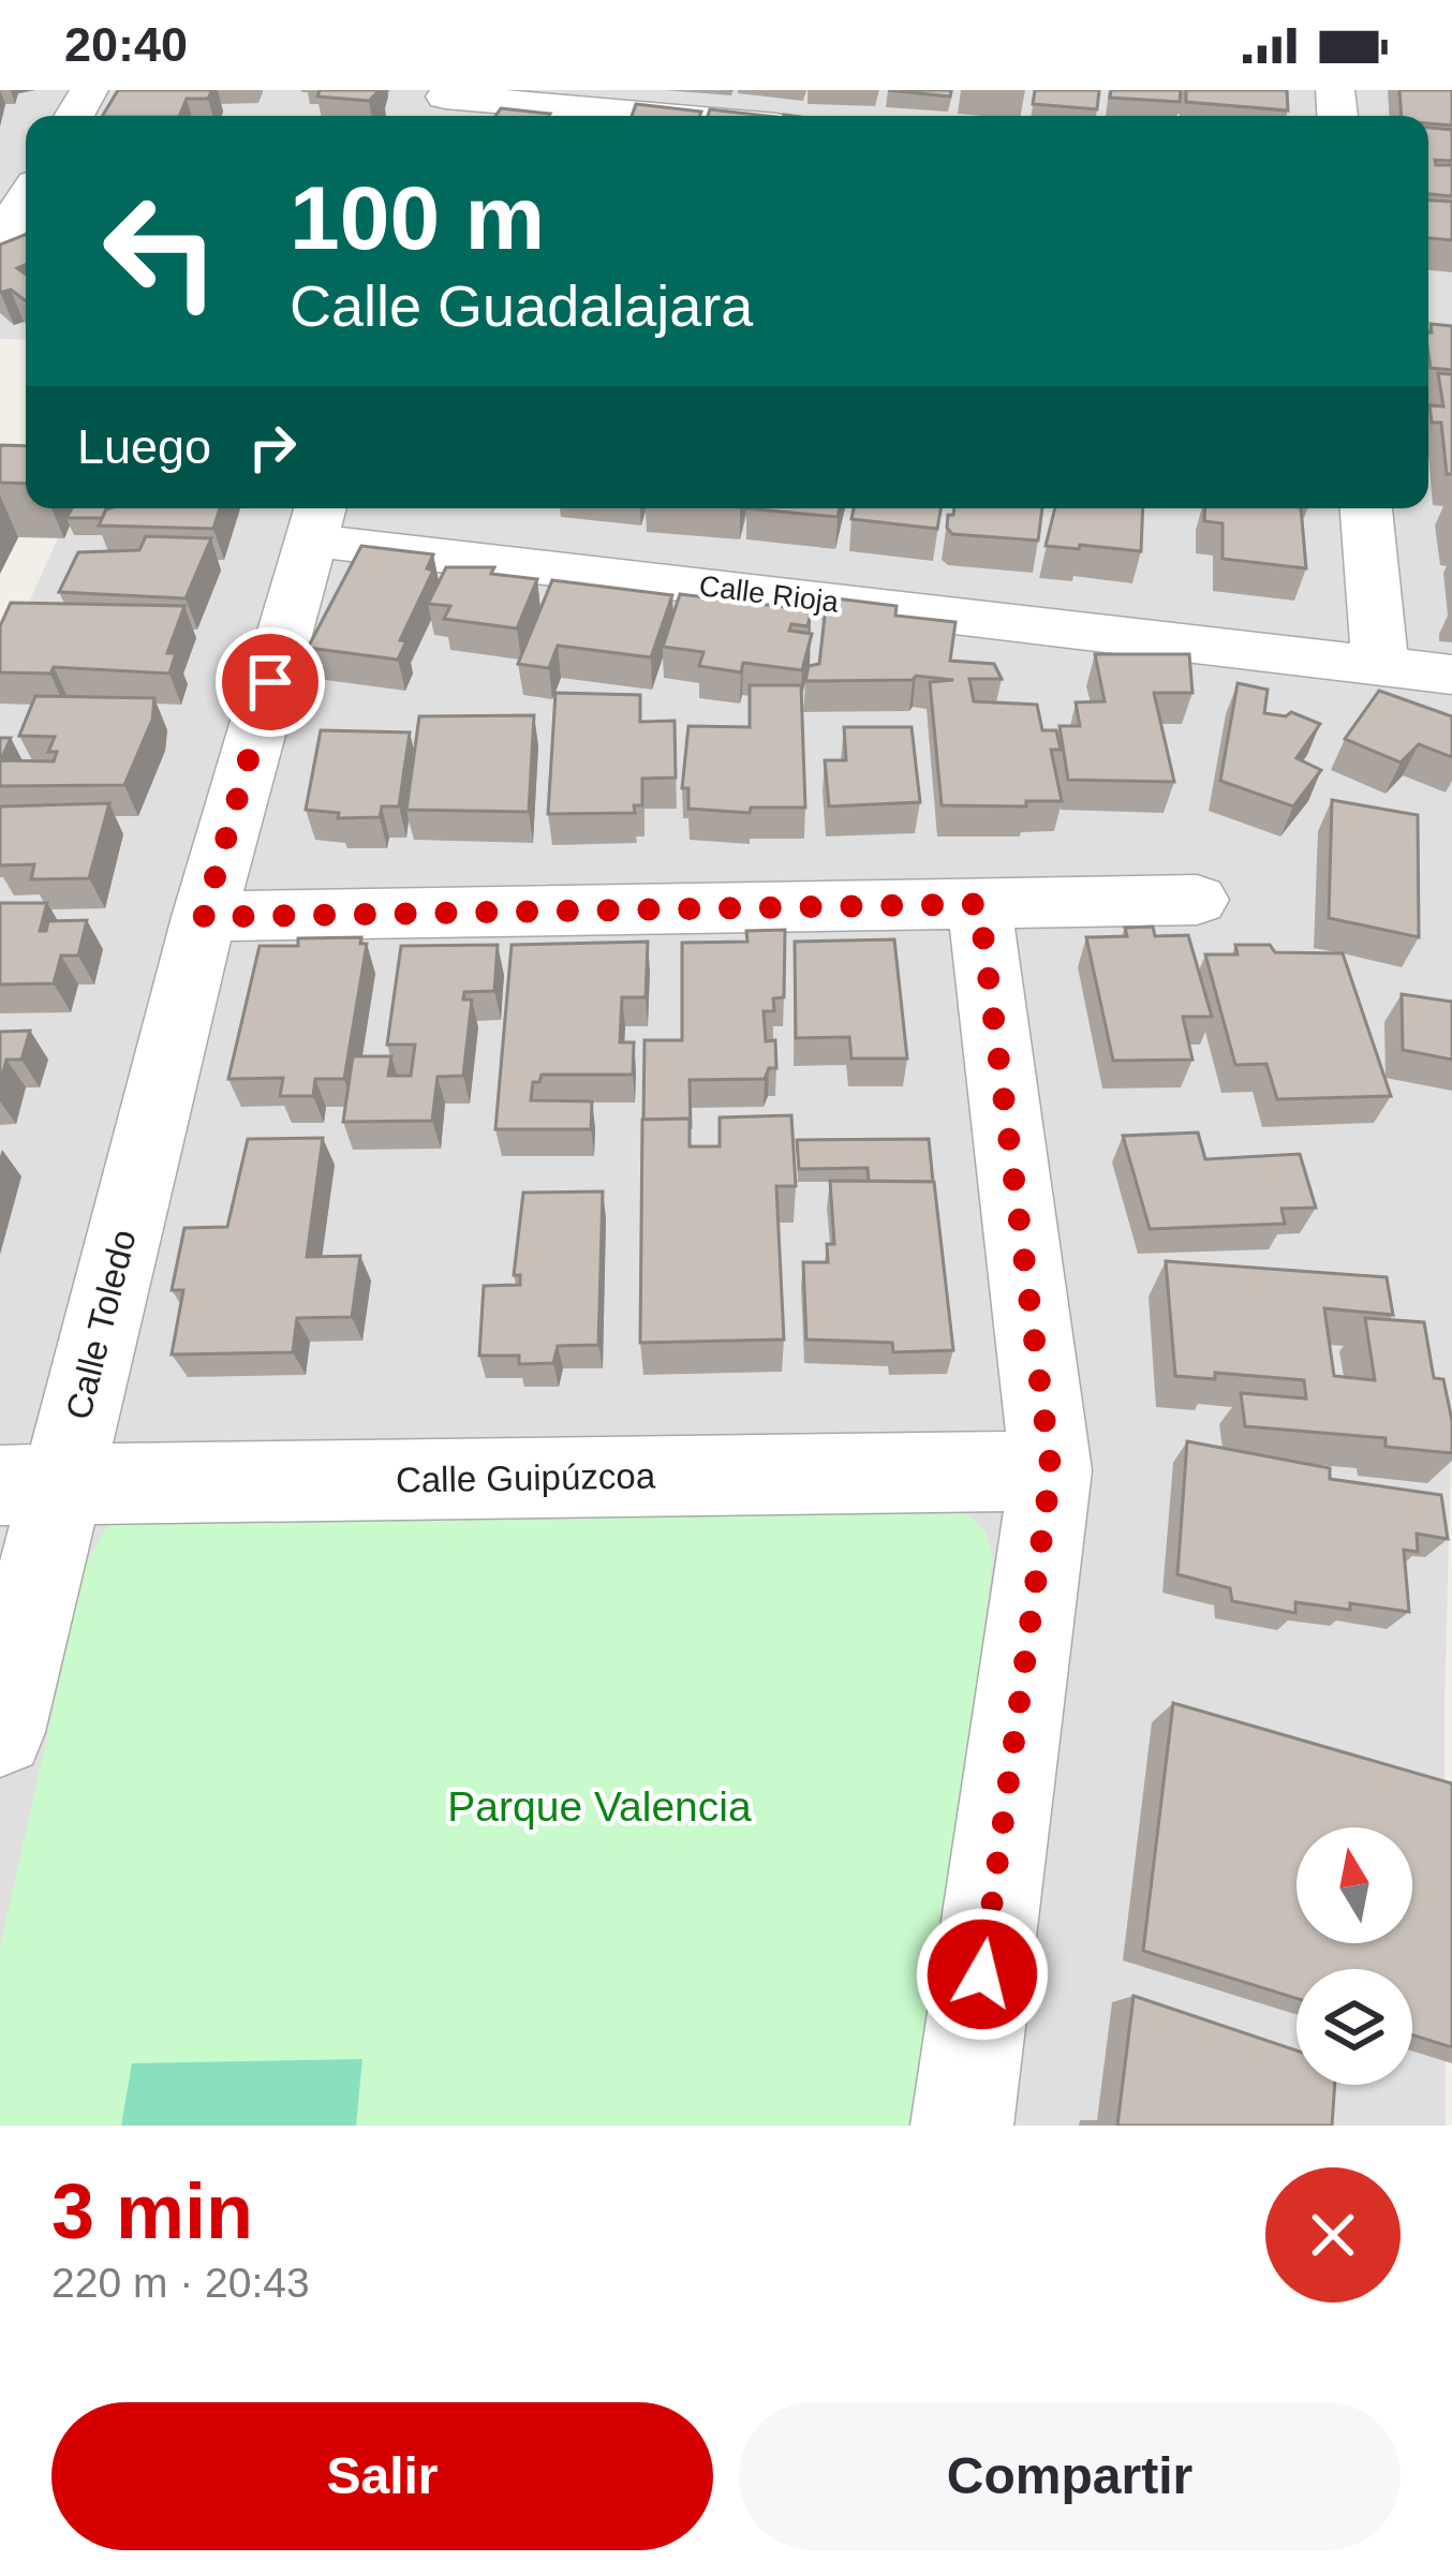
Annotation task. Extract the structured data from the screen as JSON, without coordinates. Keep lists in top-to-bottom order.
{
  "streets": {
    "street": ["Calle Rioja", "Calle Toledo", "Calle Guipúzcoa"]
  },
  "crossings": [
    ["Calle Rioja", "Calle Toledo"],
    ["Calle Toledo", "Calle Guipúzcoa"]
  ],
  "parks": ["Parque Valencia"],
  "north": "top",
  "page": {
    "status": "20:40",
    "turn": ["100 m", "Calle Guadalajara"],
    "then": "Luego",
    "heading": ["3 min", "220 m · 20:43"],
    "buttons": ["Salir", "Compartir"]
  }
}
